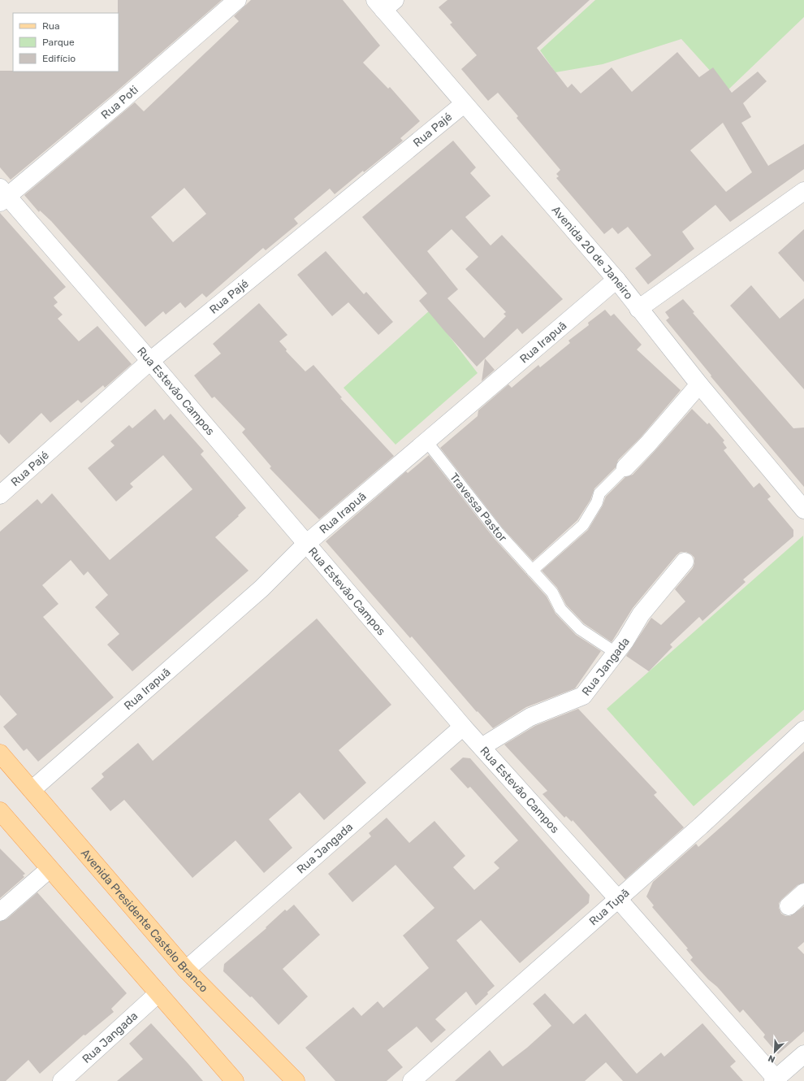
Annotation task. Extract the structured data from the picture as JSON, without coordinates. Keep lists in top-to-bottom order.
{
  "streets": {
    "main road": ["Avenida Presidente Castelo Branco"],
    "street": [
      "Rua Poti",
      "Rua Pajé",
      "Avenida 20 de Janeiro",
      "Rua Irapuã",
      "Rua Estevão Campos",
      "Rua Jangada",
      "Rua Tupã"
    ],
    "lane": ["Travessa Pastor"]
  },
  "crossings": [
    ["Rua Poti", "Rua Estevão Campos"],
    ["Rua Pajé", "Avenida 20 de Janeiro"],
    ["Rua Pajé", "Rua Estevão Campos"],
    ["Avenida 20 de Janeiro", "Rua Irapuã"],
    ["Rua Irapuã", "Rua Estevão Campos"],
    ["Rua Irapuã", "Travessa Pastor"],
    ["Rua Irapuã", "Avenida Presidente Castelo Branco"],
    ["Rua Estevão Campos", "Rua Jangada"],
    ["Rua Estevão Campos", "Rua Tupã"],
    ["Travessa Pastor", "Rua Jangada"],
    ["Rua Jangada", "Avenida Presidente Castelo Branco"]
  ],
  "legend": ["Rua", "Parque", "Edifício"],
  "north": "bottom left"
}
